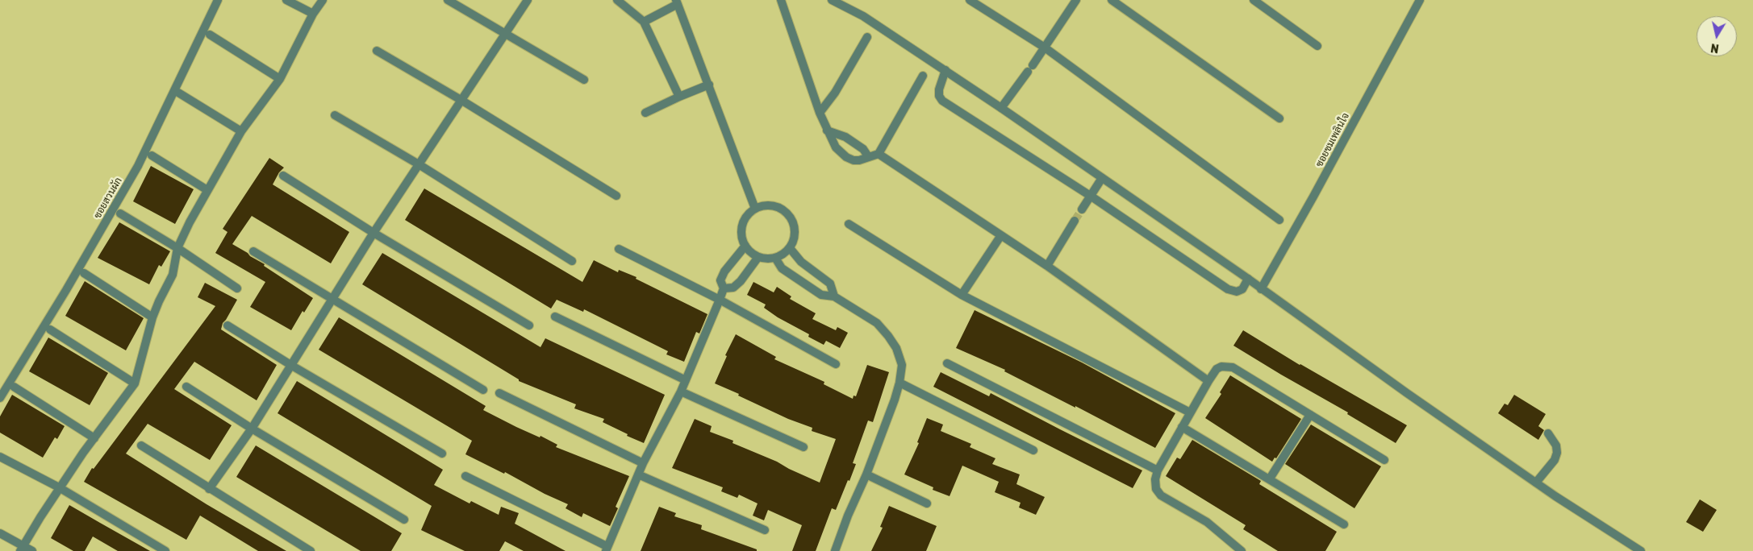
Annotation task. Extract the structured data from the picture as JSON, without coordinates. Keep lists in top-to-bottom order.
{
  "streets": {
    "street": ["ซอยชมเพลินใจ", "ซอยสวนผัก"]
  },
  "north": "bottom"
}
